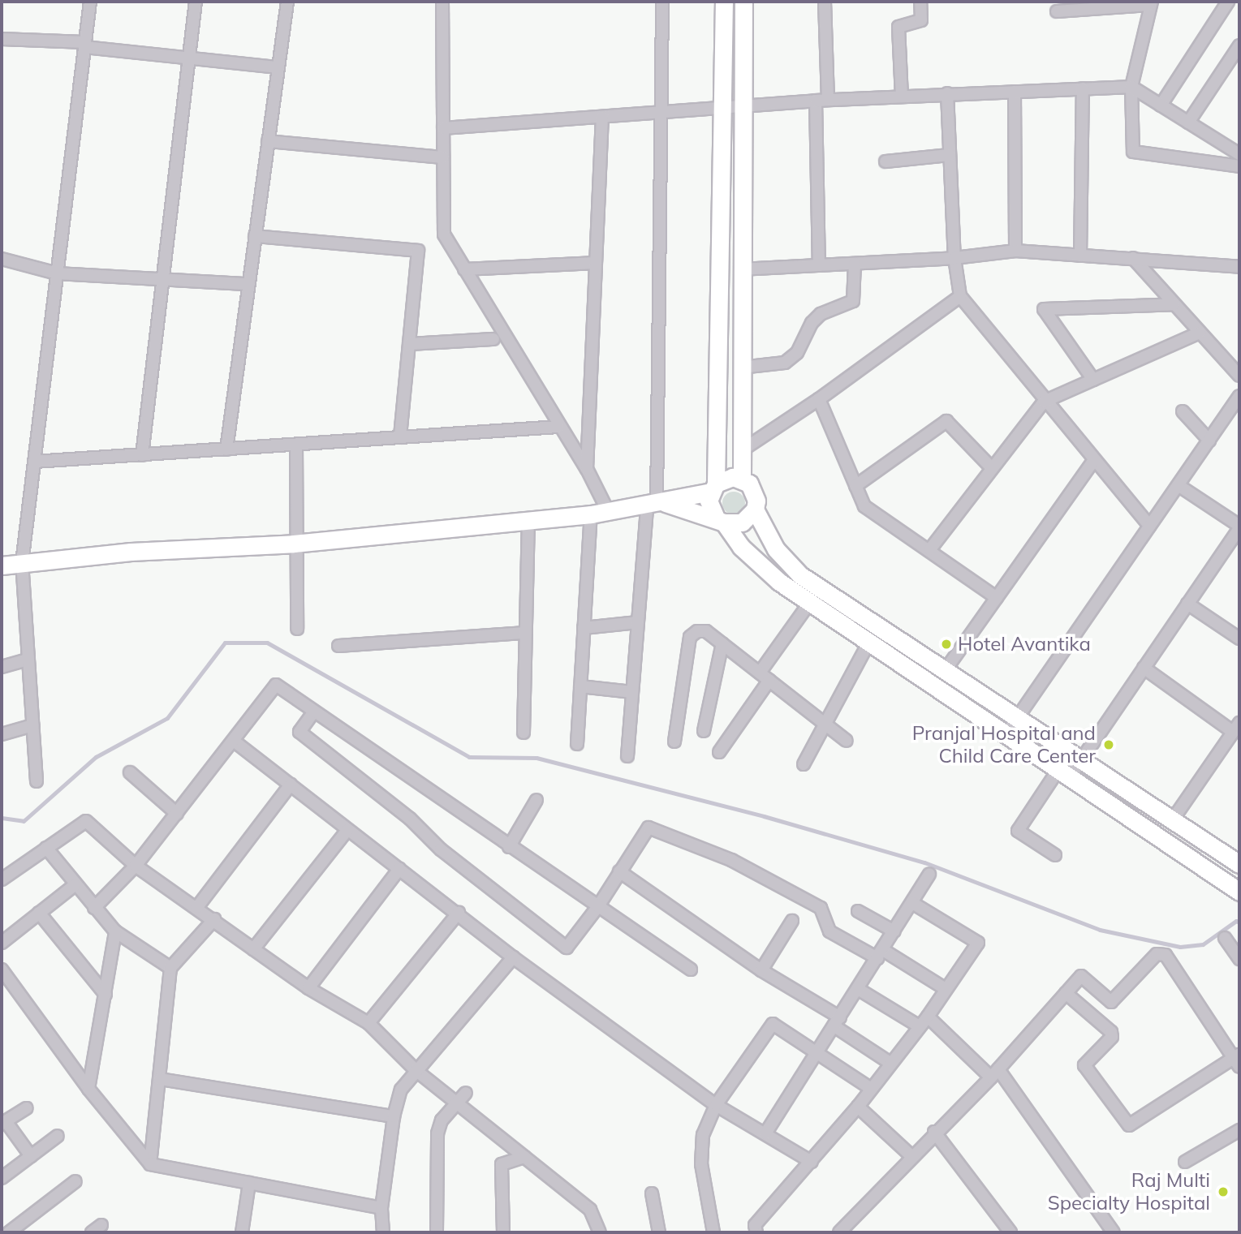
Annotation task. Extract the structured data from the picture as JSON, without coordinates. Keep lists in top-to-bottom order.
{
  "places": ["Hotel Avantika", "Pranjal Hospital and Child Care Center", "Raj Multi Specialty Hospital"]
}
